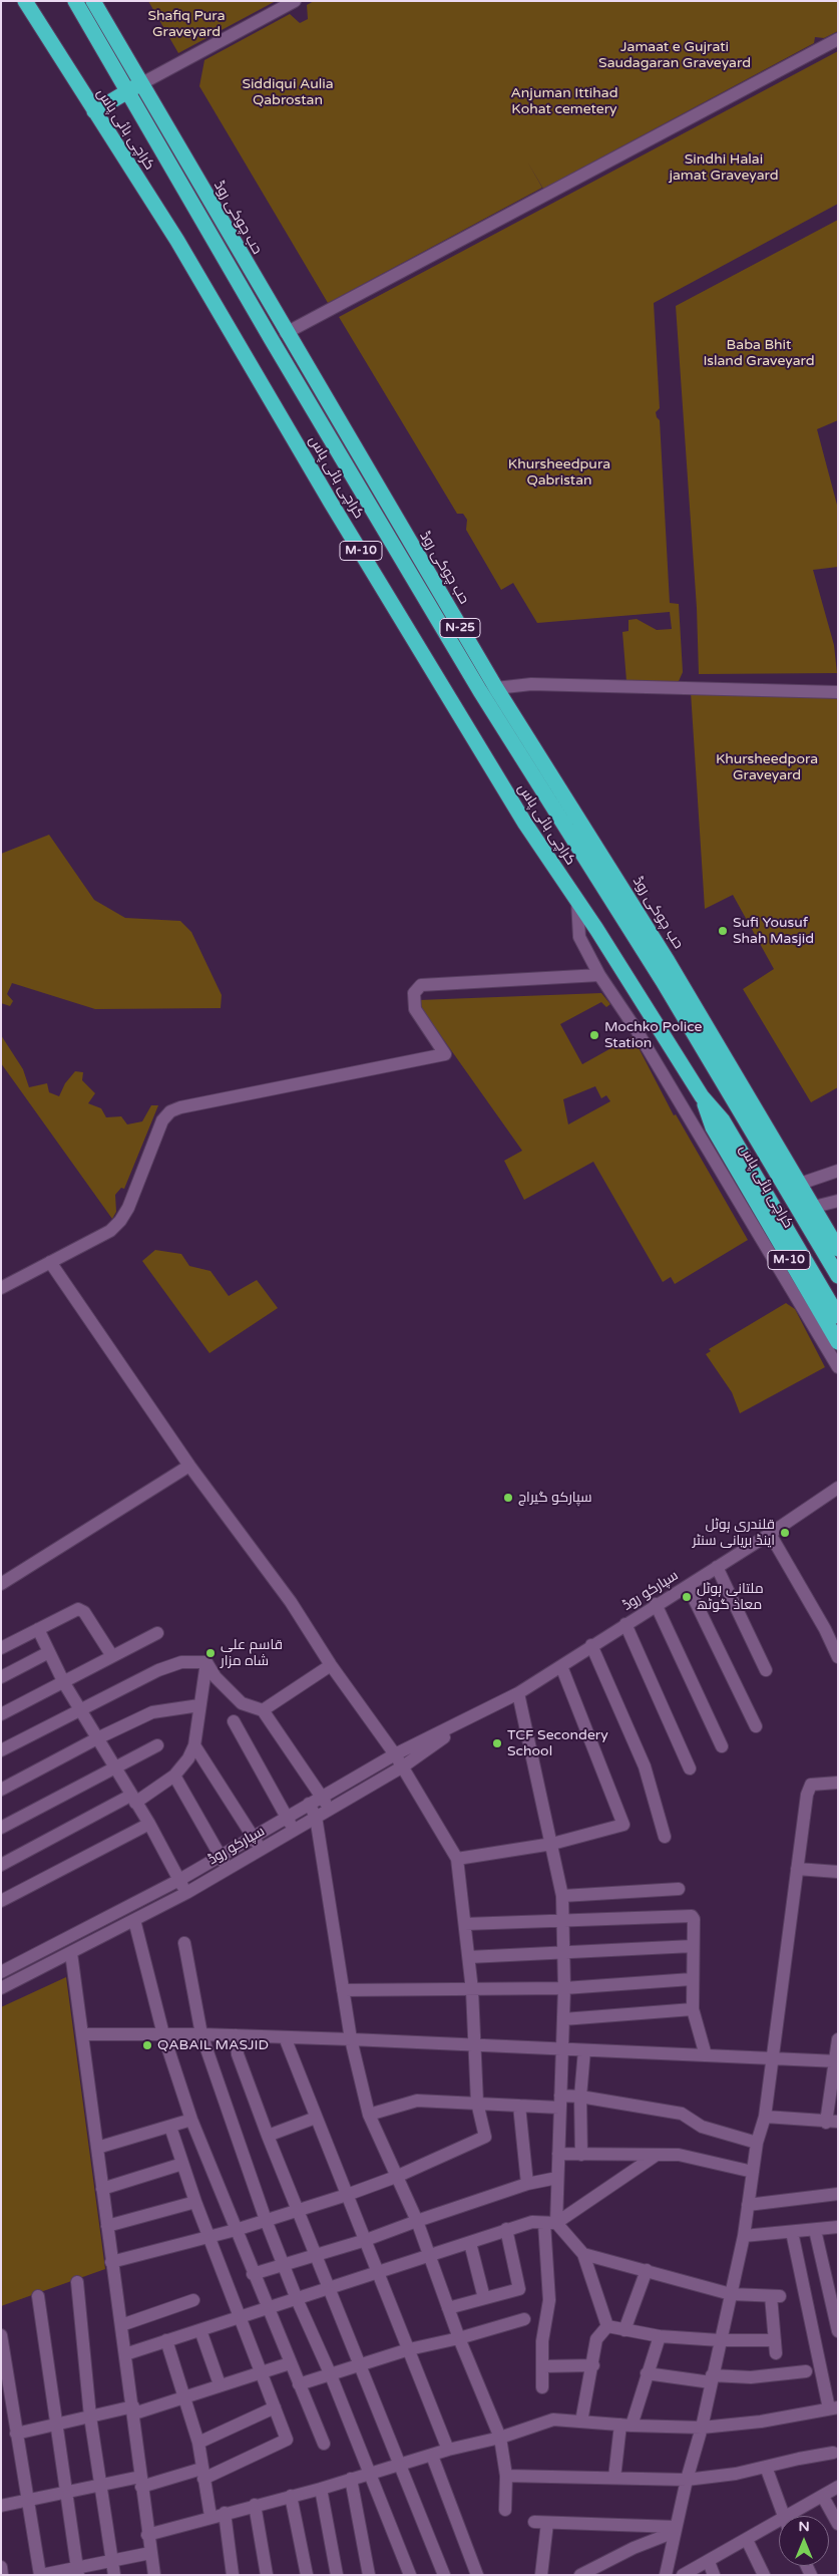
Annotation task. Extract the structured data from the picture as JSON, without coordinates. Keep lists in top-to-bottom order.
{
  "streets": {
    "highway": [
      "کراچی بائی پاس",
      "حب چوکی روڈ",
      "M-10",
      "N-25"
    ],
    "street": ["سپارکو روڈ"]
  },
  "parks": [
    "Shafiq Pura Graveyard",
    "Jamaat e Gujrati Saudagaran Graveyard",
    "Siddiqui Aulia Qabrostan",
    "Anjuman Ittihad Kohat cemetery",
    "Sindhi Halai jamat Graveyard",
    "Baba Bhit Island Graveyard",
    "Khursheedpura Qabristan",
    "Khursheedpora Graveyard"
  ],
  "places": [
    "Sufi Yousuf Shah Masjid",
    "Mochko Police Station",
    "سپارکو گیراج",
    "قلندری ہوٹل اینڈ بریانی سنٹر",
    "ملتانی ہوٹل معاذ گوٹھ",
    "قاسم علی شاہ مزار",
    "TCF Secondery School",
    "QABAIL MASJID"
  ],
  "north": "top"
}
